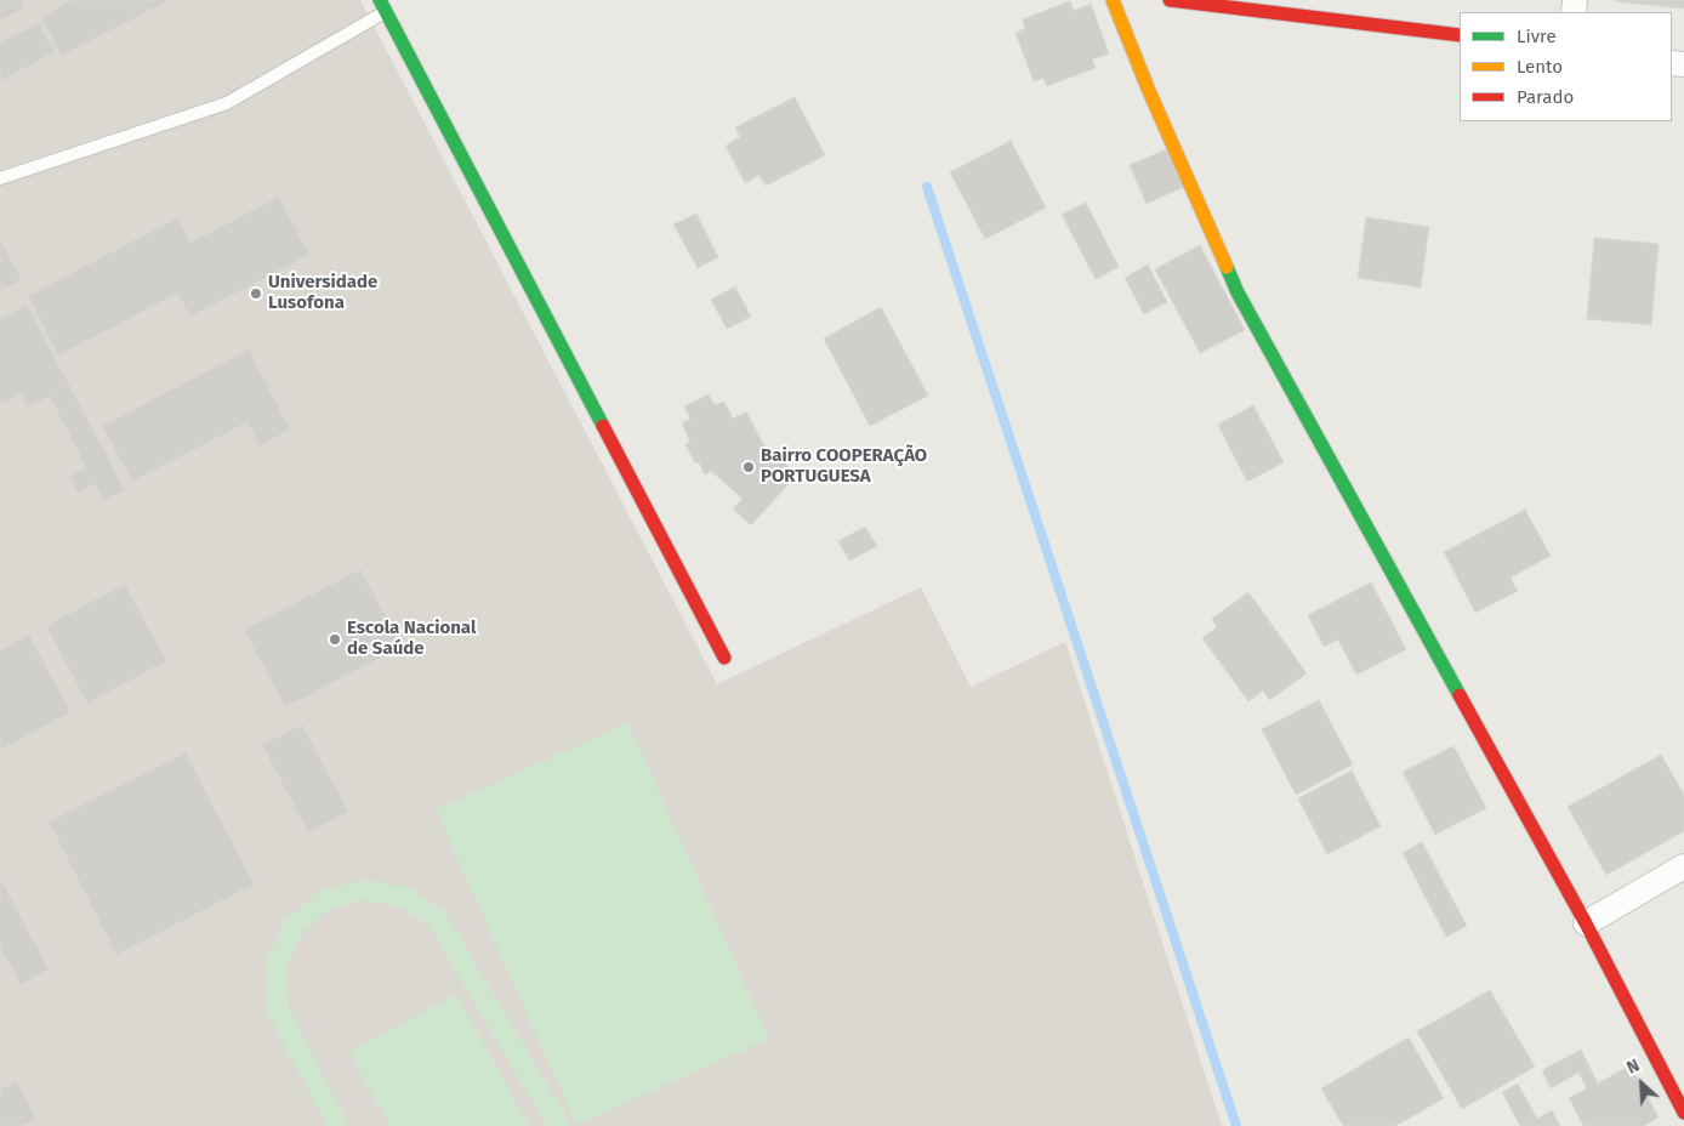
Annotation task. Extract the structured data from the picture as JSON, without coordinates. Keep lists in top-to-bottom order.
{
  "places": ["Universidade Lusofona", "Bairro COOPERAÇÃO PORTUGUESA", "Escola Nacional de Saúde"],
  "legend": ["Livre", "Lento", "Parado"],
  "north": "top left"
}
